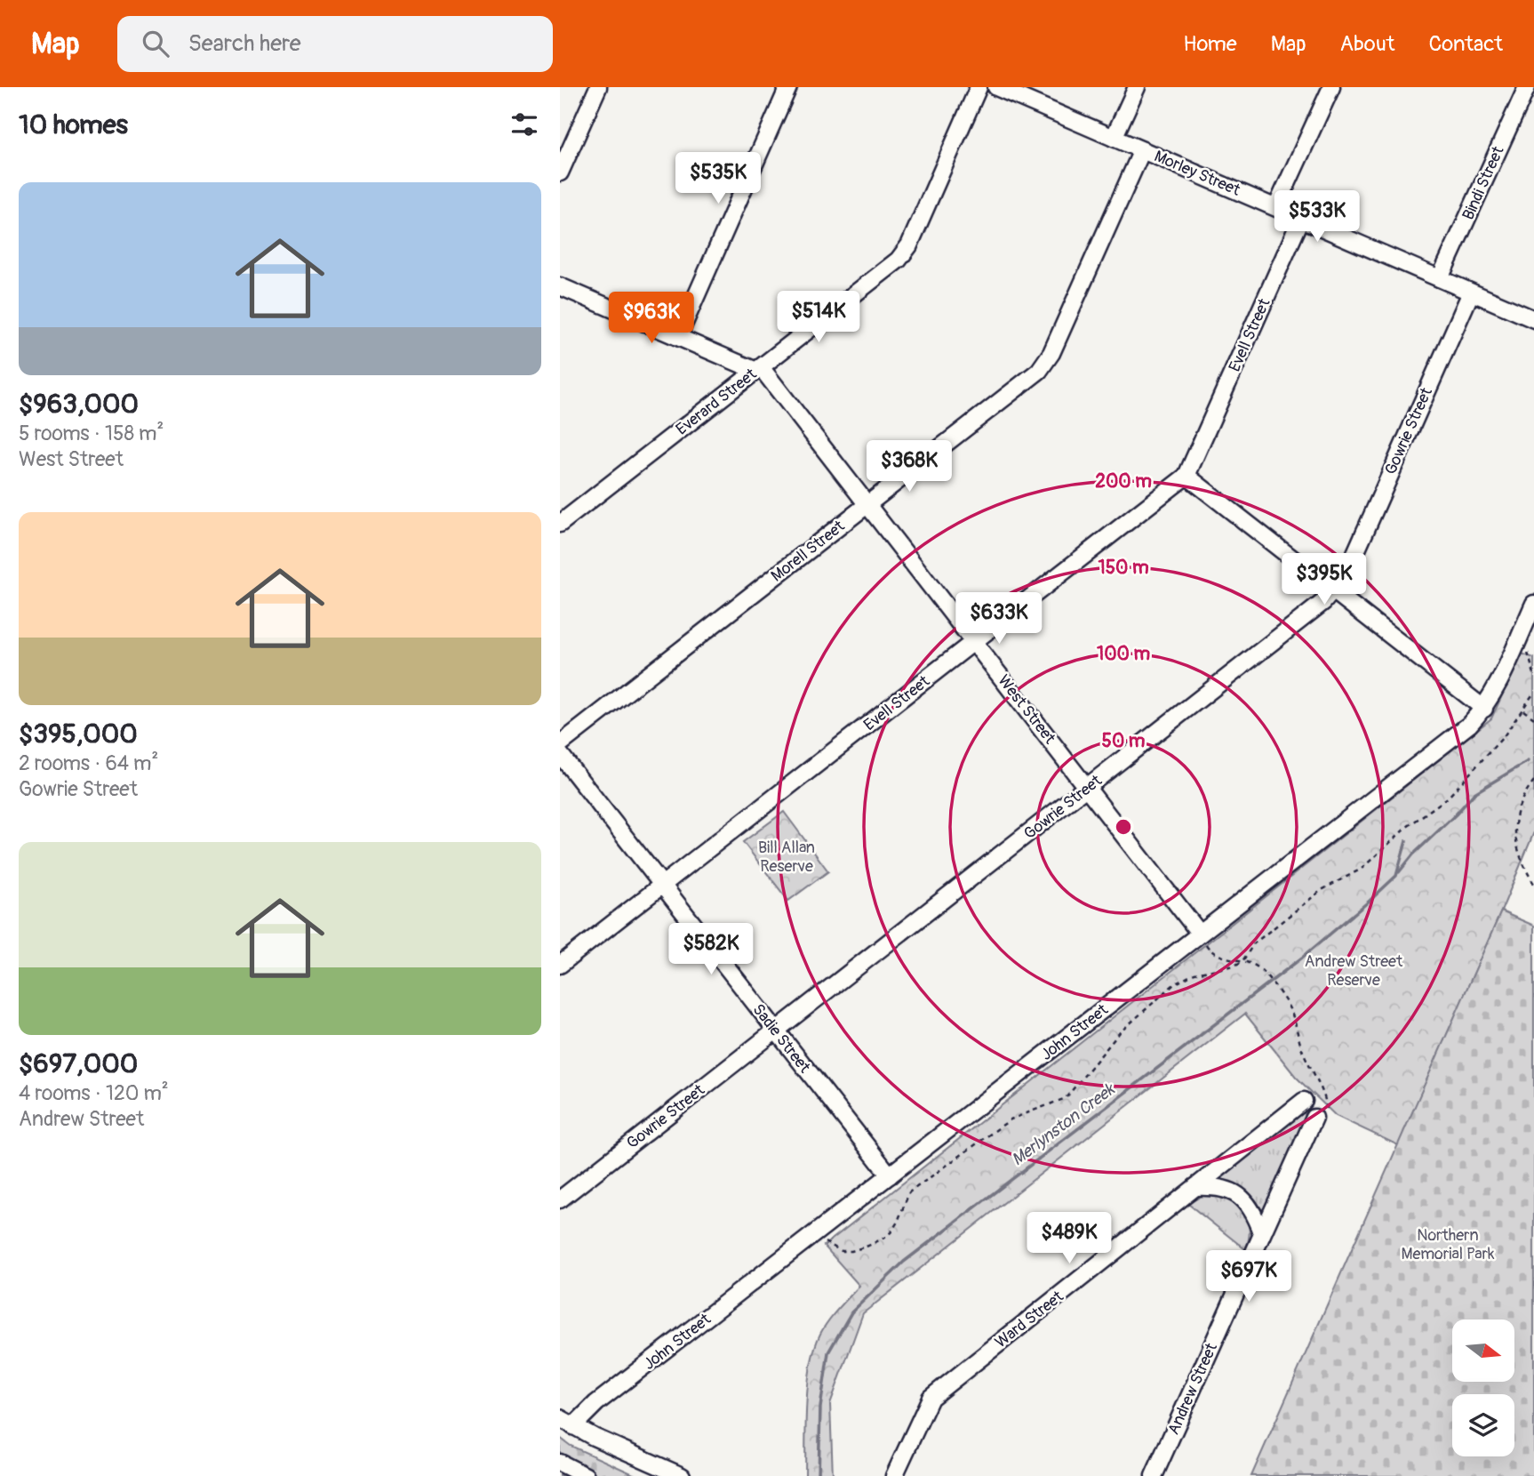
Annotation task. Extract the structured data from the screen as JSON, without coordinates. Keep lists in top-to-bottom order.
{
  "streets": {
    "street": [
      "Morley Street",
      "Bindi Street",
      "Evell Street",
      "Everard Street",
      "Gowrie Street",
      "Morell Street",
      "West Street",
      "John Street",
      "Sadie Street",
      "Ward Street",
      "Andrew Street"
    ]
  },
  "crossings": [
    ["Morley Street", "Bindi Street"],
    ["Morley Street", "Evell Street"],
    ["Morley Street", "Gowrie Street"],
    ["Morley Street", "Morell Street"],
    ["Evell Street", "West Street"],
    ["Evell Street", "Sadie Street"],
    ["Everard Street", "West Street"],
    ["Gowrie Street", "West Street"],
    ["Gowrie Street", "Sadie Street"],
    ["Morell Street", "West Street"],
    ["West Street", "John Street"],
    ["John Street", "Sadie Street"]
  ],
  "water": ["Merlynston Creek"],
  "parks": ["Bill Allan Reserve", "Andrew Street Reserve", "Northern Memorial Park"],
  "north": "right",
  "page": {
    "header": "Map",
    "search": "Search here",
    "nav": [
      "Home",
      "Map",
      "About",
      "Contact"
    ],
    "heading": "10 homes",
    "price": [
      "$535K",
      "$533K",
      "$514K",
      "$963K",
      "$368K",
      "$395K",
      "$633K",
      "$582K",
      "$489K",
      "$697K"
    ],
    "list": [
      {
        "name": "$963,000",
        "note": "5 rooms · 158 m² · West Street"
      },
      {
        "name": "$395,000",
        "note": "2 rooms · 64 m² · Gowrie Street"
      },
      {
        "name": "$697,000",
        "note": "4 rooms · 120 m² · Andrew Street"
      }
    ]
  },
  "rings": [
    "200 m",
    "150 m",
    "100 m",
    "50 m"
  ]
}
